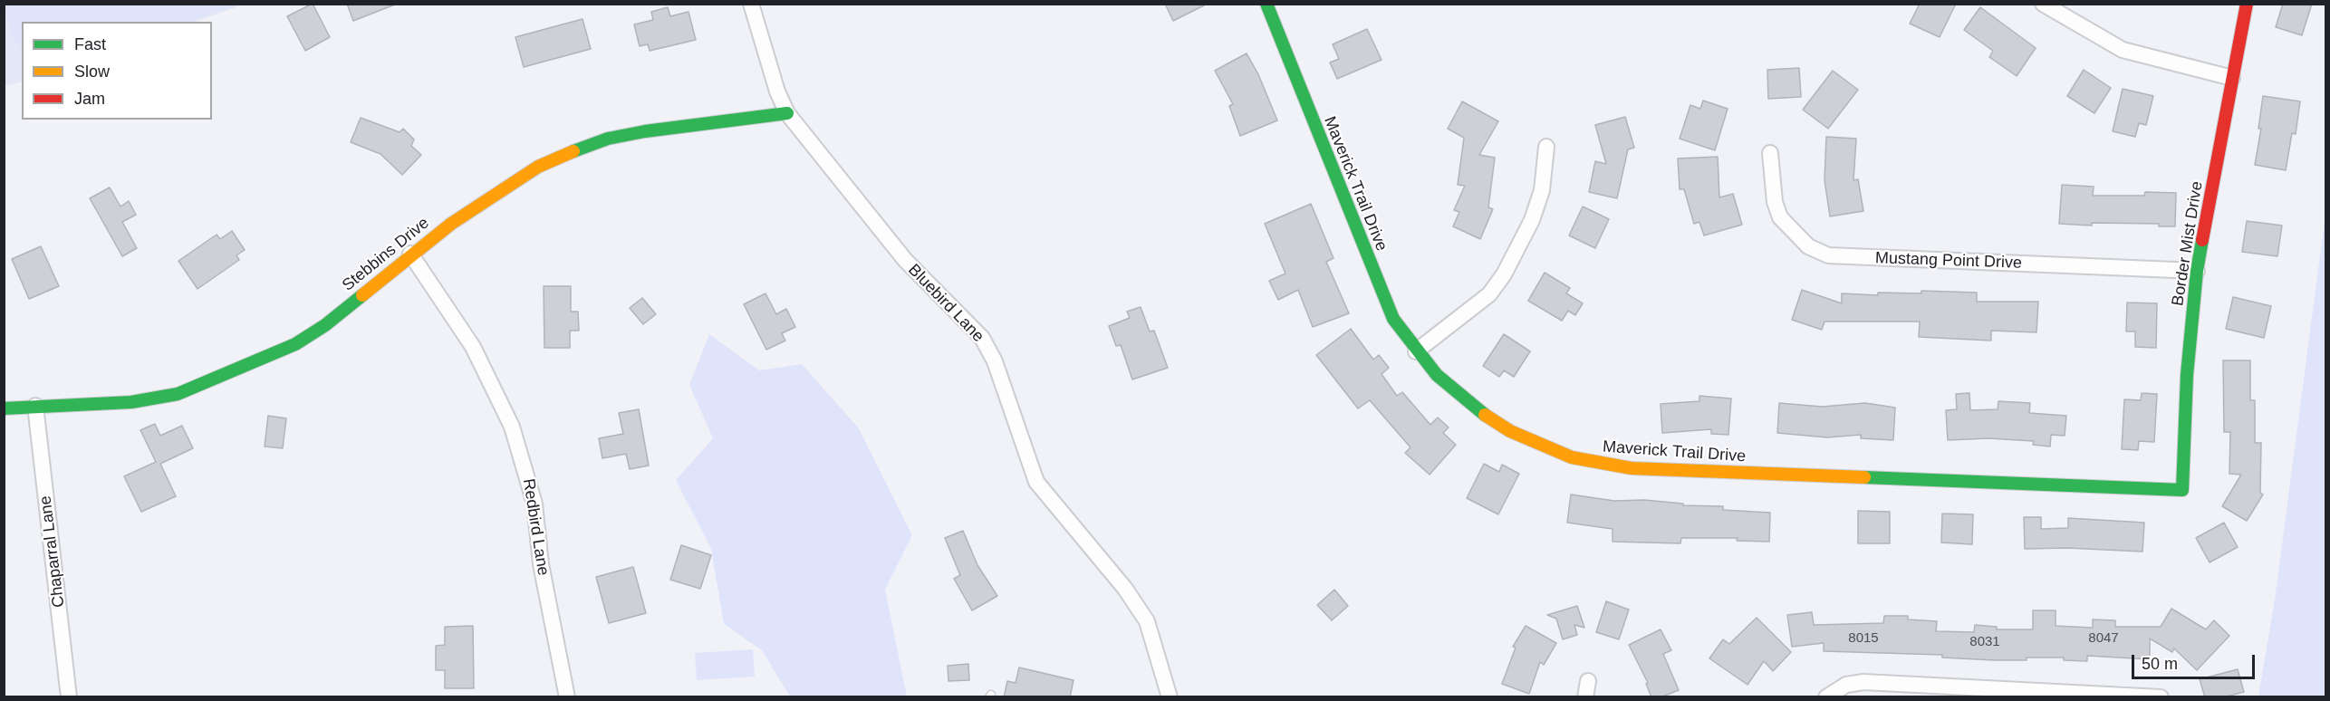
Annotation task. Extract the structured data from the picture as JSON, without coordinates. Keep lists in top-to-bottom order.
{
  "streets": {
    "street": [
      "Maverick Trail Drive",
      "Border Mist Drive",
      "Stebbins Drive",
      "Mustang Point Drive",
      "Bluebird Lane",
      "Redbird Lane",
      "Chaparral Lane"
    ]
  },
  "crossings": [
    ["Maverick Trail Drive", "Border Mist Drive"],
    ["Border Mist Drive", "Mustang Point Drive"],
    ["Stebbins Drive", "Bluebird Lane"],
    ["Stebbins Drive", "Redbird Lane"],
    ["Stebbins Drive", "Chaparral Lane"]
  ],
  "house_numbers": ["8015", "8047", "8031"],
  "legend": ["Fast", "Slow", "Jam"],
  "scale_bar": "50 m"
}
